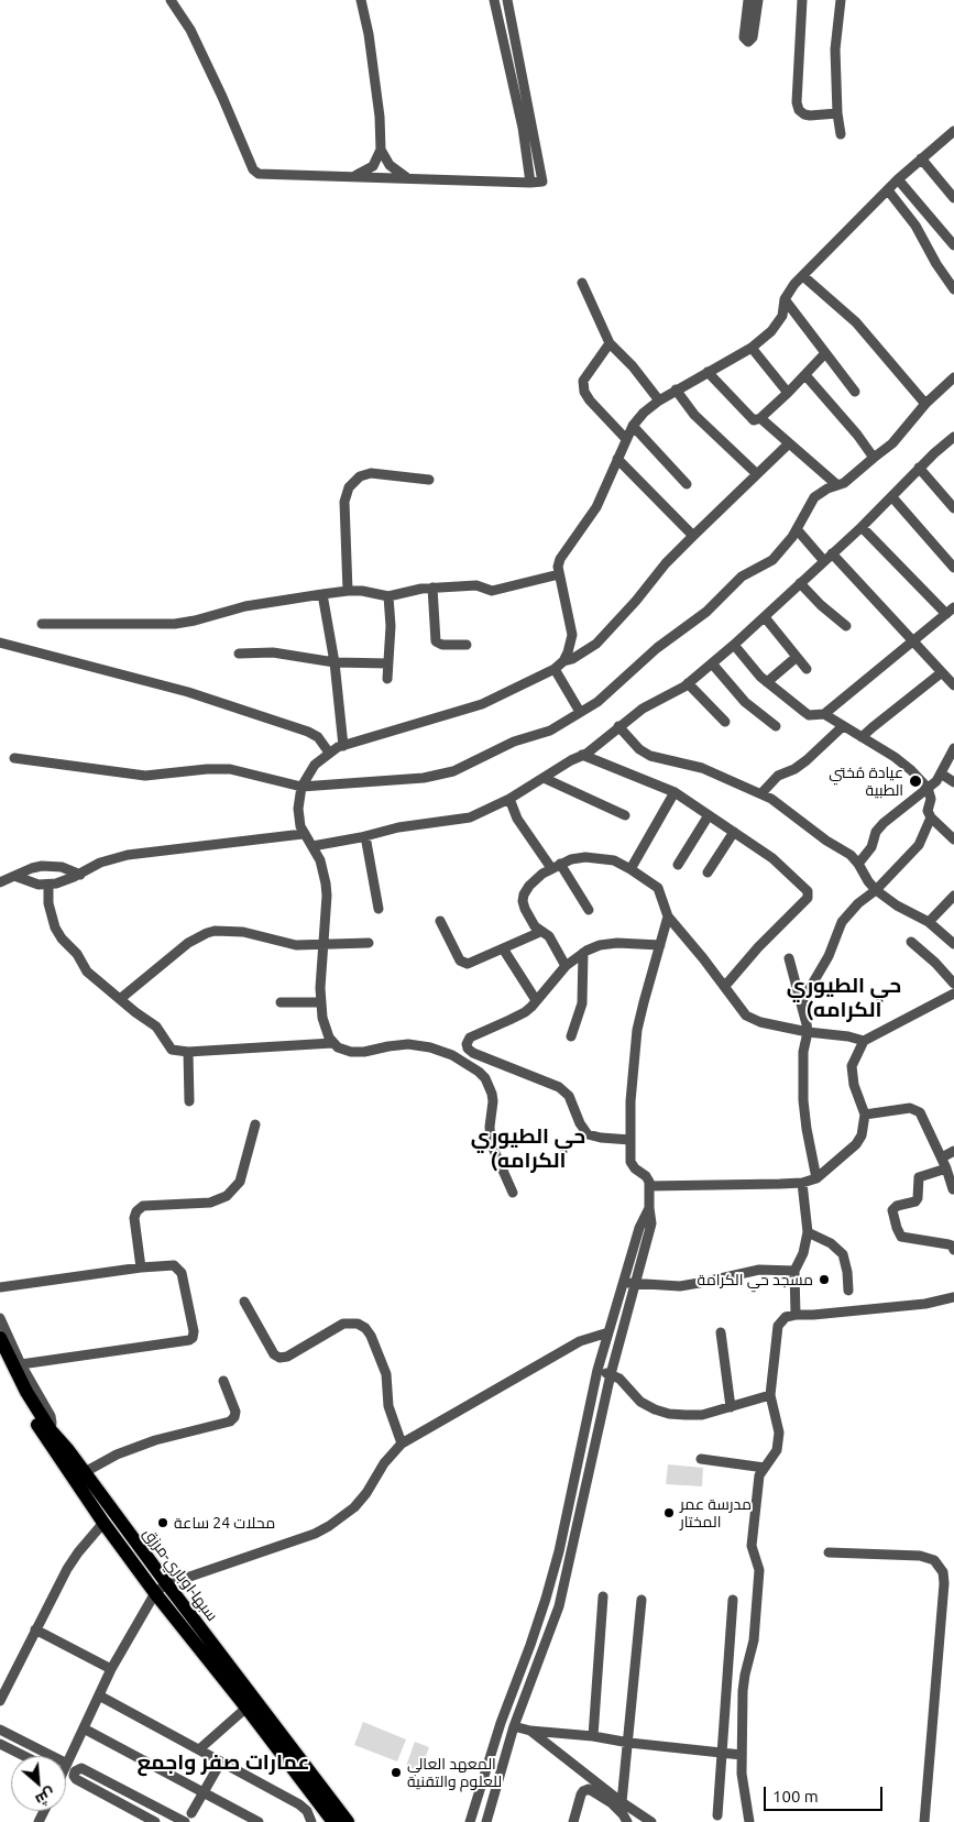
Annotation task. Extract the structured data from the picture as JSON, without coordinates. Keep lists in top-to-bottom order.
{
  "streets": {
    "highway": ["سبها-اوباري-مرزق"]
  },
  "districts": ["حي الطيوري (الكرامه", "حي الطيوري (الكرامه", "عمارات صفر واجمع"],
  "places": [
    "عيادة مُختي الطبية",
    "مسجد حي الكرامة",
    "مدرسة عمر المختار",
    "محلات 24 ساعة",
    "المعهد العالي للعلوم والتقنية"
  ],
  "scale_bar": "100 m",
  "north": "bottom right"
}
